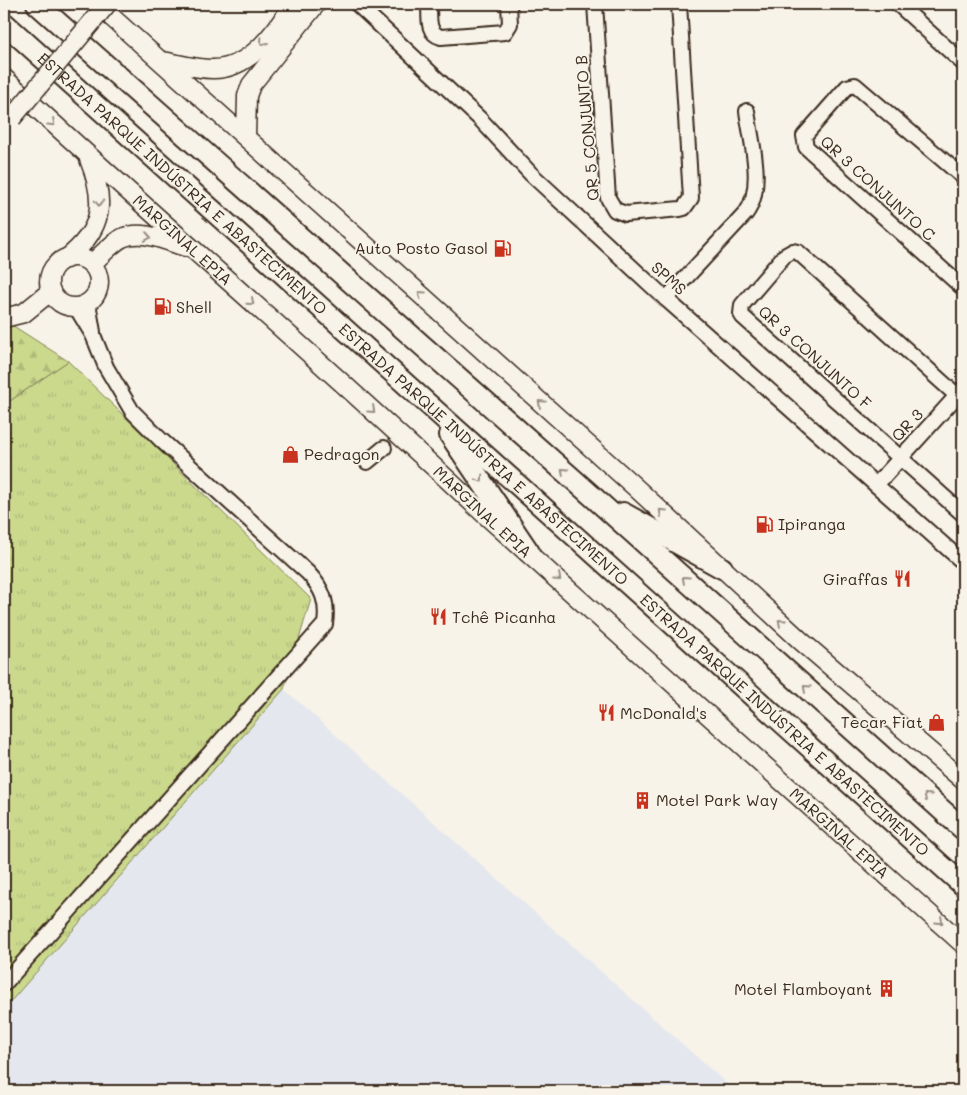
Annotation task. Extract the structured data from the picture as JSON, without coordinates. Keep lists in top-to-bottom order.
{
  "streets": {
    "highway": ["ESTRADA PARQUE INDÚSTRIA E ABASTECIMENTO"],
    "main road": ["MARGINAL EPIA"],
    "street": [
      "QR 5 CONJUNTO B",
      "QR 3 CONJUNTO C",
      "SPMS",
      "QR 3 CONJUNTO F",
      "QR 3"
    ]
  },
  "crossings": [
    ["SPMS", "QR 3"],
    ["QR 3 CONJUNTO F", "QR 3"]
  ],
  "places": {
    "fuel station": ["Auto Posto Gasol", "Shell", "Ipiranga"],
    "shop": ["Pedragon", "Tecar Fiat"],
    "restaurant": ["Giraffas", "Tchê Picanha", "McDonald's"],
    "building": ["Motel Park Way", "Motel Flamboyant"]
  }
}
